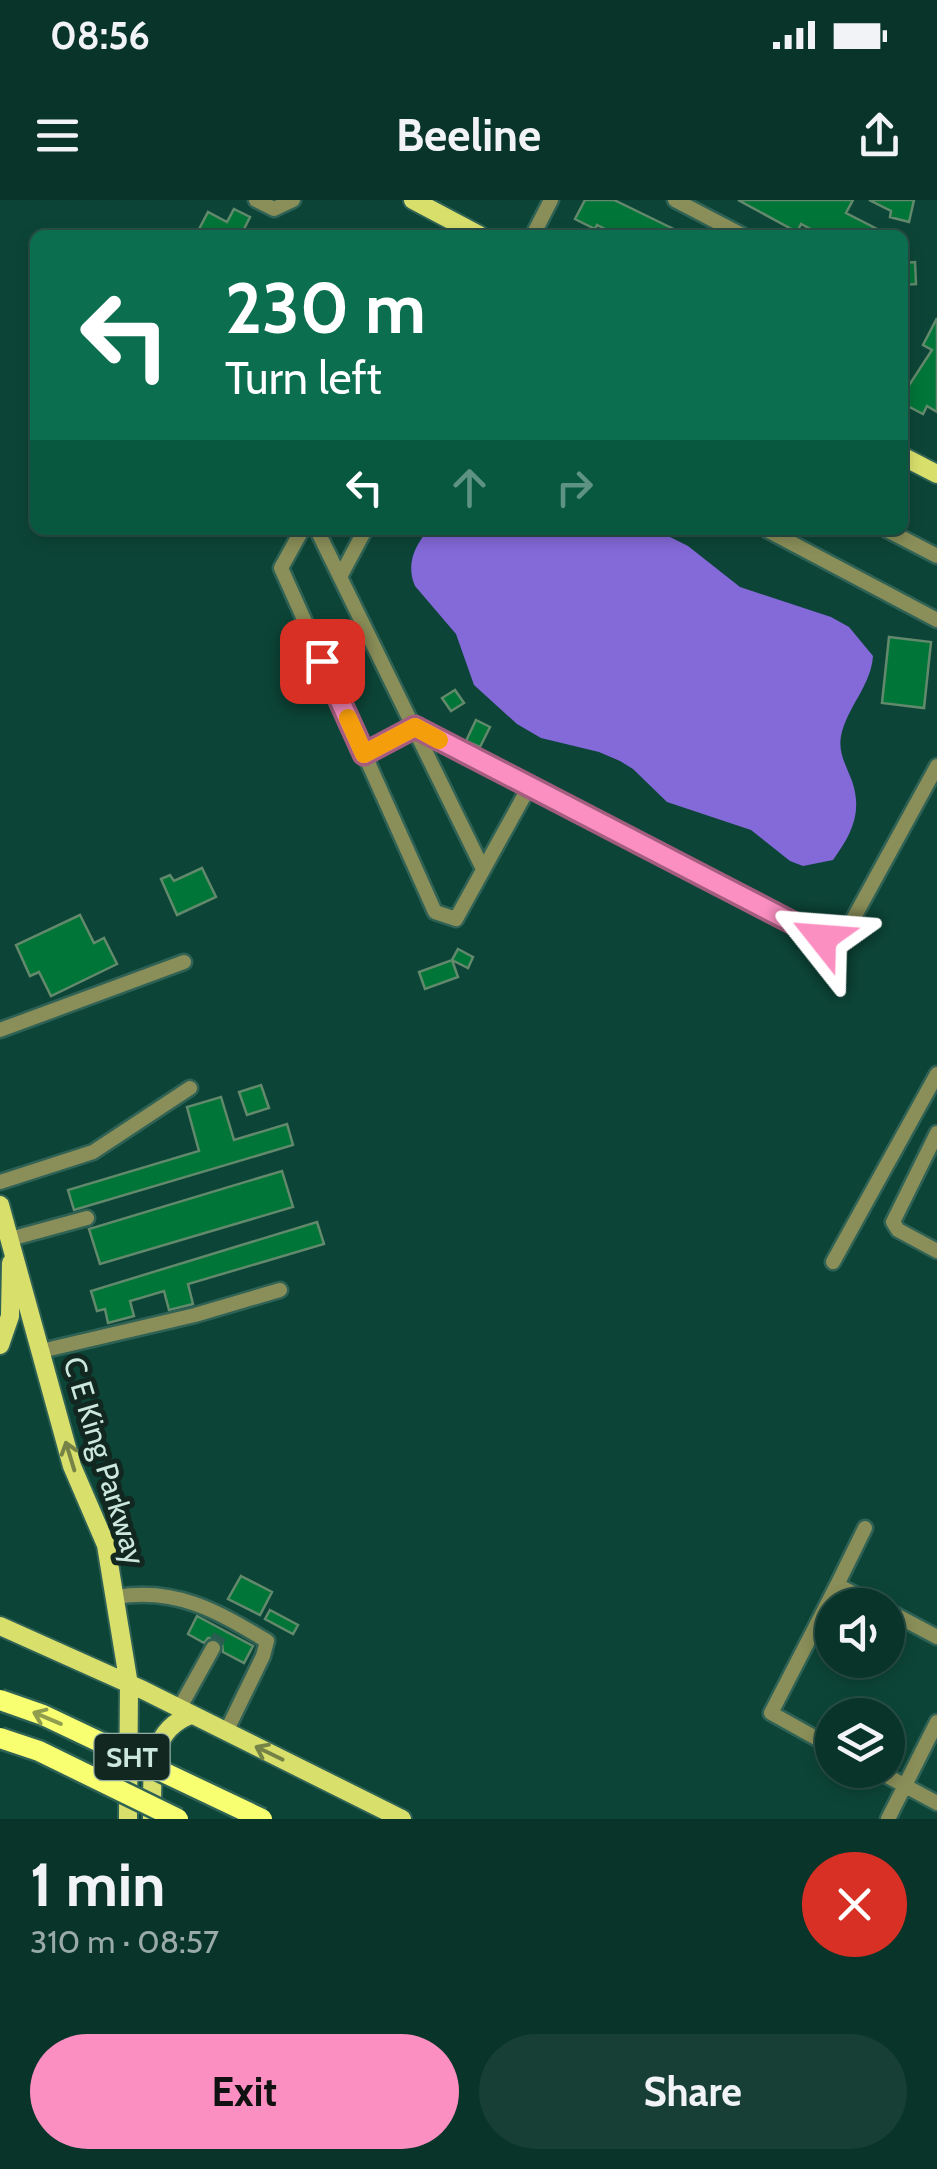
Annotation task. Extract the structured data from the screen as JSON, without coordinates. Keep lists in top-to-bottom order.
{
  "streets": {
    "highway": ["SHT"],
    "main road": ["C E King Parkway"]
  },
  "page": {
    "status": "08:56",
    "header": "Beeline",
    "turn": ["230 m", "Turn left"],
    "heading": ["1 min", "310 m · 08:57"],
    "buttons": ["Exit", "Share"]
  }
}
